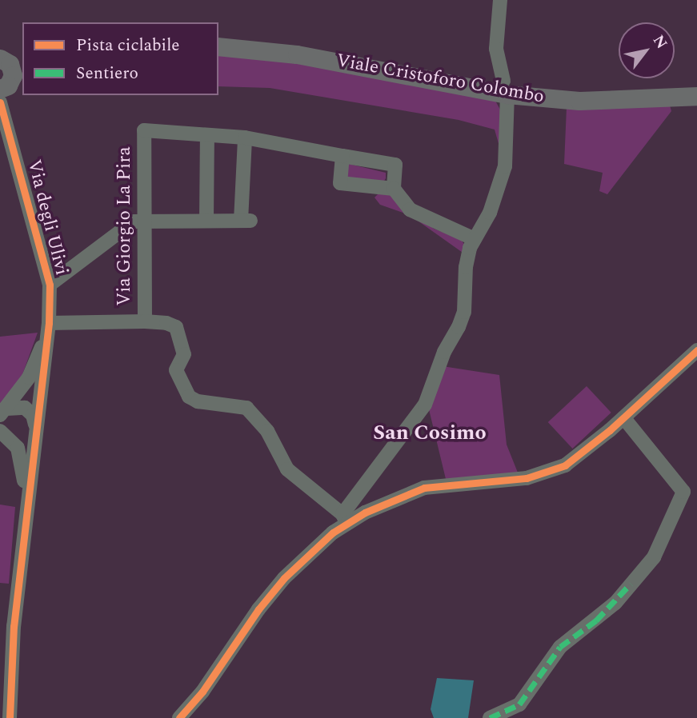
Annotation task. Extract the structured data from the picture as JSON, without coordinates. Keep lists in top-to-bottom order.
{
  "streets": {
    "main road": ["Viale Cristoforo Colombo"],
    "street": ["Via degli Ulivi", "Via Giorgio La Pira"]
  },
  "districts": ["San Cosimo"],
  "legend": ["Pista ciclabile", "Sentiero"],
  "north": "top right"
}
